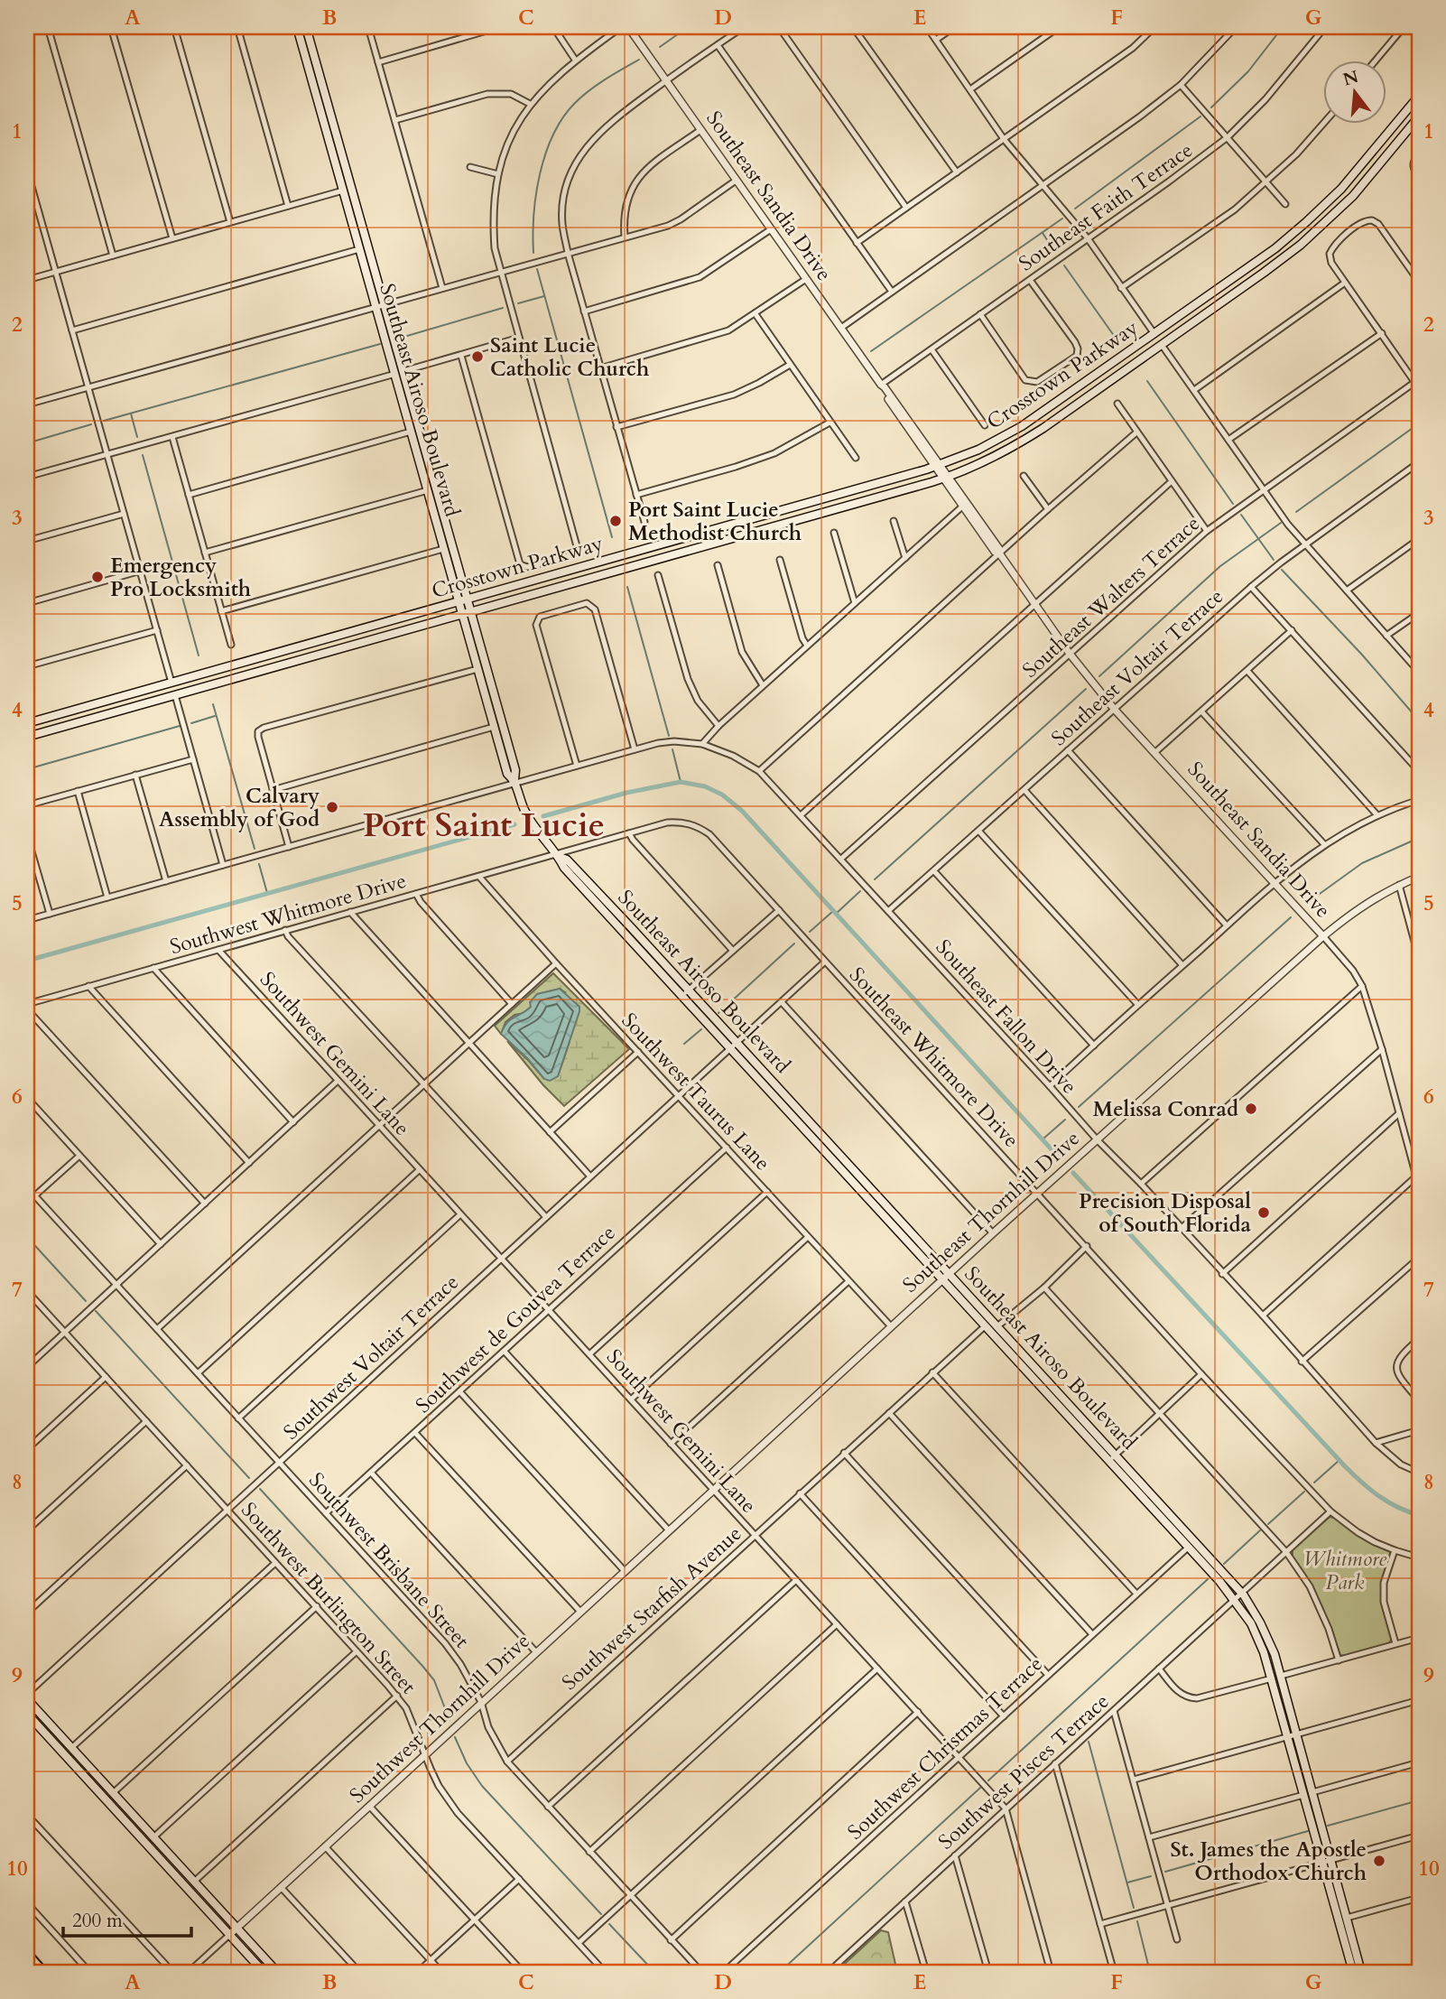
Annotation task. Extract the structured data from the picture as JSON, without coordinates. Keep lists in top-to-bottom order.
{
  "streets": {
    "main road": ["Crosstown Parkway", "Southeast Airoso Boulevard"],
    "street": [
      "Southeast Sandia Drive",
      "Southeast Faith Terrace",
      "Southeast Walters Terrace",
      "Southeast Voltair Terrace",
      "Southwest Whitmore Drive",
      "Southeast Fallon Drive",
      "Southwest Gemini Lane",
      "Southeast Whitmore Drive",
      "Southwest Taurus Lane",
      "Southeast Thornhill Drive",
      "Southwest de Gouvea Terrace",
      "Southwest Voltair Terrace",
      "Southwest Brisbane Street",
      "Southwest Burlington Street",
      "Southwest Starfish Avenue",
      "Southwest Thornhill Drive",
      "Southwest Christmas Terrace",
      "Southwest Pisces Terrace"
    ]
  },
  "crossings": [
    ["Southeast Sandia Drive", "Southeast Faith Terrace"],
    ["Southeast Sandia Drive", "Crosstown Parkway"],
    ["Southeast Sandia Drive", "Southeast Walters Terrace"],
    ["Southeast Sandia Drive", "Southeast Voltair Terrace"],
    ["Southeast Sandia Drive", "Southeast Thornhill Drive"],
    ["Crosstown Parkway", "Southeast Airoso Boulevard"],
    ["Southeast Airoso Boulevard", "Southwest Whitmore Drive"],
    ["Southeast Airoso Boulevard", "Southeast Fallon Drive"],
    ["Southeast Airoso Boulevard", "Southeast Whitmore Drive"],
    ["Southeast Airoso Boulevard", "Southeast Thornhill Drive"],
    ["Southeast Airoso Boulevard", "Southwest Voltair Terrace"],
    ["Southeast Airoso Boulevard", "Southwest Starfish Avenue"],
    ["Southeast Airoso Boulevard", "Southwest Christmas Terrace"],
    ["Southeast Airoso Boulevard", "Southwest Pisces Terrace"],
    ["Southeast Walters Terrace", "Southeast Fallon Drive"],
    ["Southeast Voltair Terrace", "Southeast Fallon Drive"],
    ["Southwest Whitmore Drive", "Southwest Gemini Lane"],
    ["Southwest Whitmore Drive", "Southeast Whitmore Drive"],
    ["Southwest Whitmore Drive", "Southwest Taurus Lane"],
    ["Southeast Fallon Drive", "Southeast Thornhill Drive"],
    ["Southwest Gemini Lane", "Southeast Thornhill Drive"],
    ["Southwest Gemini Lane", "Southwest de Gouvea Terrace"],
    ["Southwest Gemini Lane", "Southwest Voltair Terrace"],
    ["Southwest Gemini Lane", "Southwest Starfish Avenue"],
    ["Southwest Gemini Lane", "Southwest Thornhill Drive"],
    ["Southwest Gemini Lane", "Southwest Christmas Terrace"],
    ["Southwest Gemini Lane", "Southwest Pisces Terrace"],
    ["Southeast Whitmore Drive", "Southeast Thornhill Drive"],
    ["Southeast Whitmore Drive", "Southwest Pisces Terrace"],
    ["Southwest Taurus Lane", "Southeast Thornhill Drive"],
    ["Southwest Taurus Lane", "Southwest de Gouvea Terrace"],
    ["Southwest Taurus Lane", "Southwest Voltair Terrace"],
    ["Southeast Thornhill Drive", "Southwest Thornhill Drive"],
    ["Southwest de Gouvea Terrace", "Southwest Brisbane Street"],
    ["Southwest Voltair Terrace", "Southwest Brisbane Street"],
    ["Southwest Voltair Terrace", "Southwest Burlington Street"],
    ["Southwest Brisbane Street", "Southwest Starfish Avenue"],
    ["Southwest Brisbane Street", "Southwest Thornhill Drive"],
    ["Southwest Burlington Street", "Southwest Thornhill Drive"]
  ],
  "districts": ["Port Saint Lucie"],
  "parks": ["Whitmore Park"],
  "places": [
    "Saint Lucie Catholic Church",
    "Port Saint Lucie Methodist Church",
    "Emergency Pro Locksmith",
    "Calvary Assembly of God",
    "Melissa Conrad",
    "Precision Disposal of South Florida",
    "St. James the Apostle Orthodox Church"
  ],
  "scale_bar": "200 m",
  "north": "top",
  "grid": {
    "columns": [
      "A",
      "B",
      "C",
      "D",
      "E",
      "F",
      "G"
    ],
    "rows": [
      "1",
      "2",
      "3",
      "4",
      "5",
      "6",
      "7",
      "8",
      "9",
      "10"
    ]
  }
}
